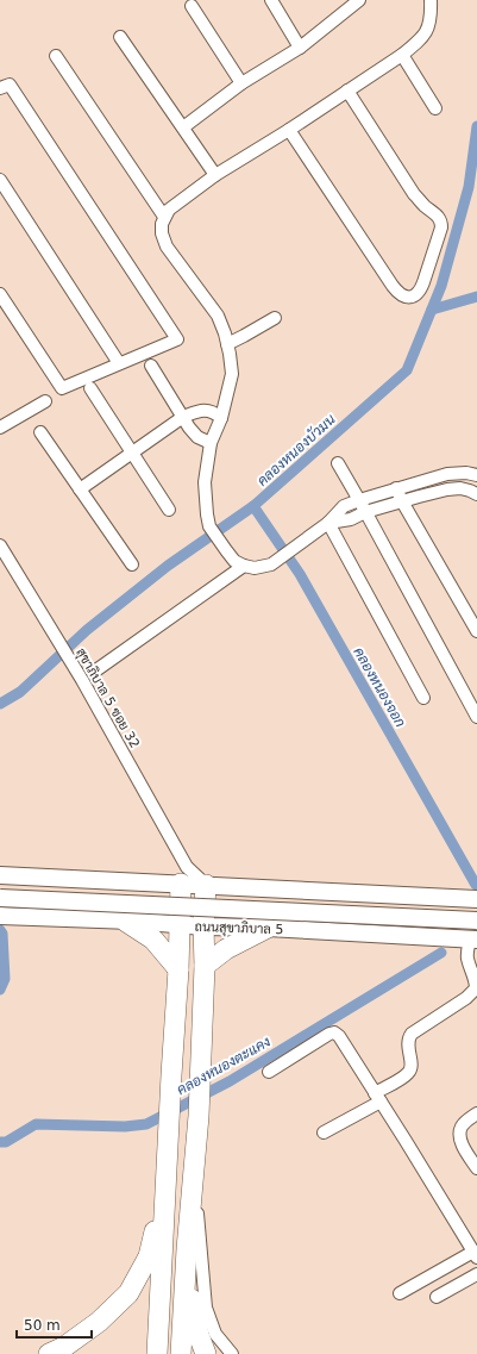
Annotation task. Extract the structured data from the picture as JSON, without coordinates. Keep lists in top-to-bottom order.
{
  "streets": {
    "main road": ["ถนนสุขาภิบาล 5"],
    "street": ["สุขาภิบาล 5 ซอย 32"]
  },
  "water": ["คลองหนองบัวมน", "คลองหนองจอก", "คลองหนองตะแคง"],
  "scale_bar": "50 m"
}
